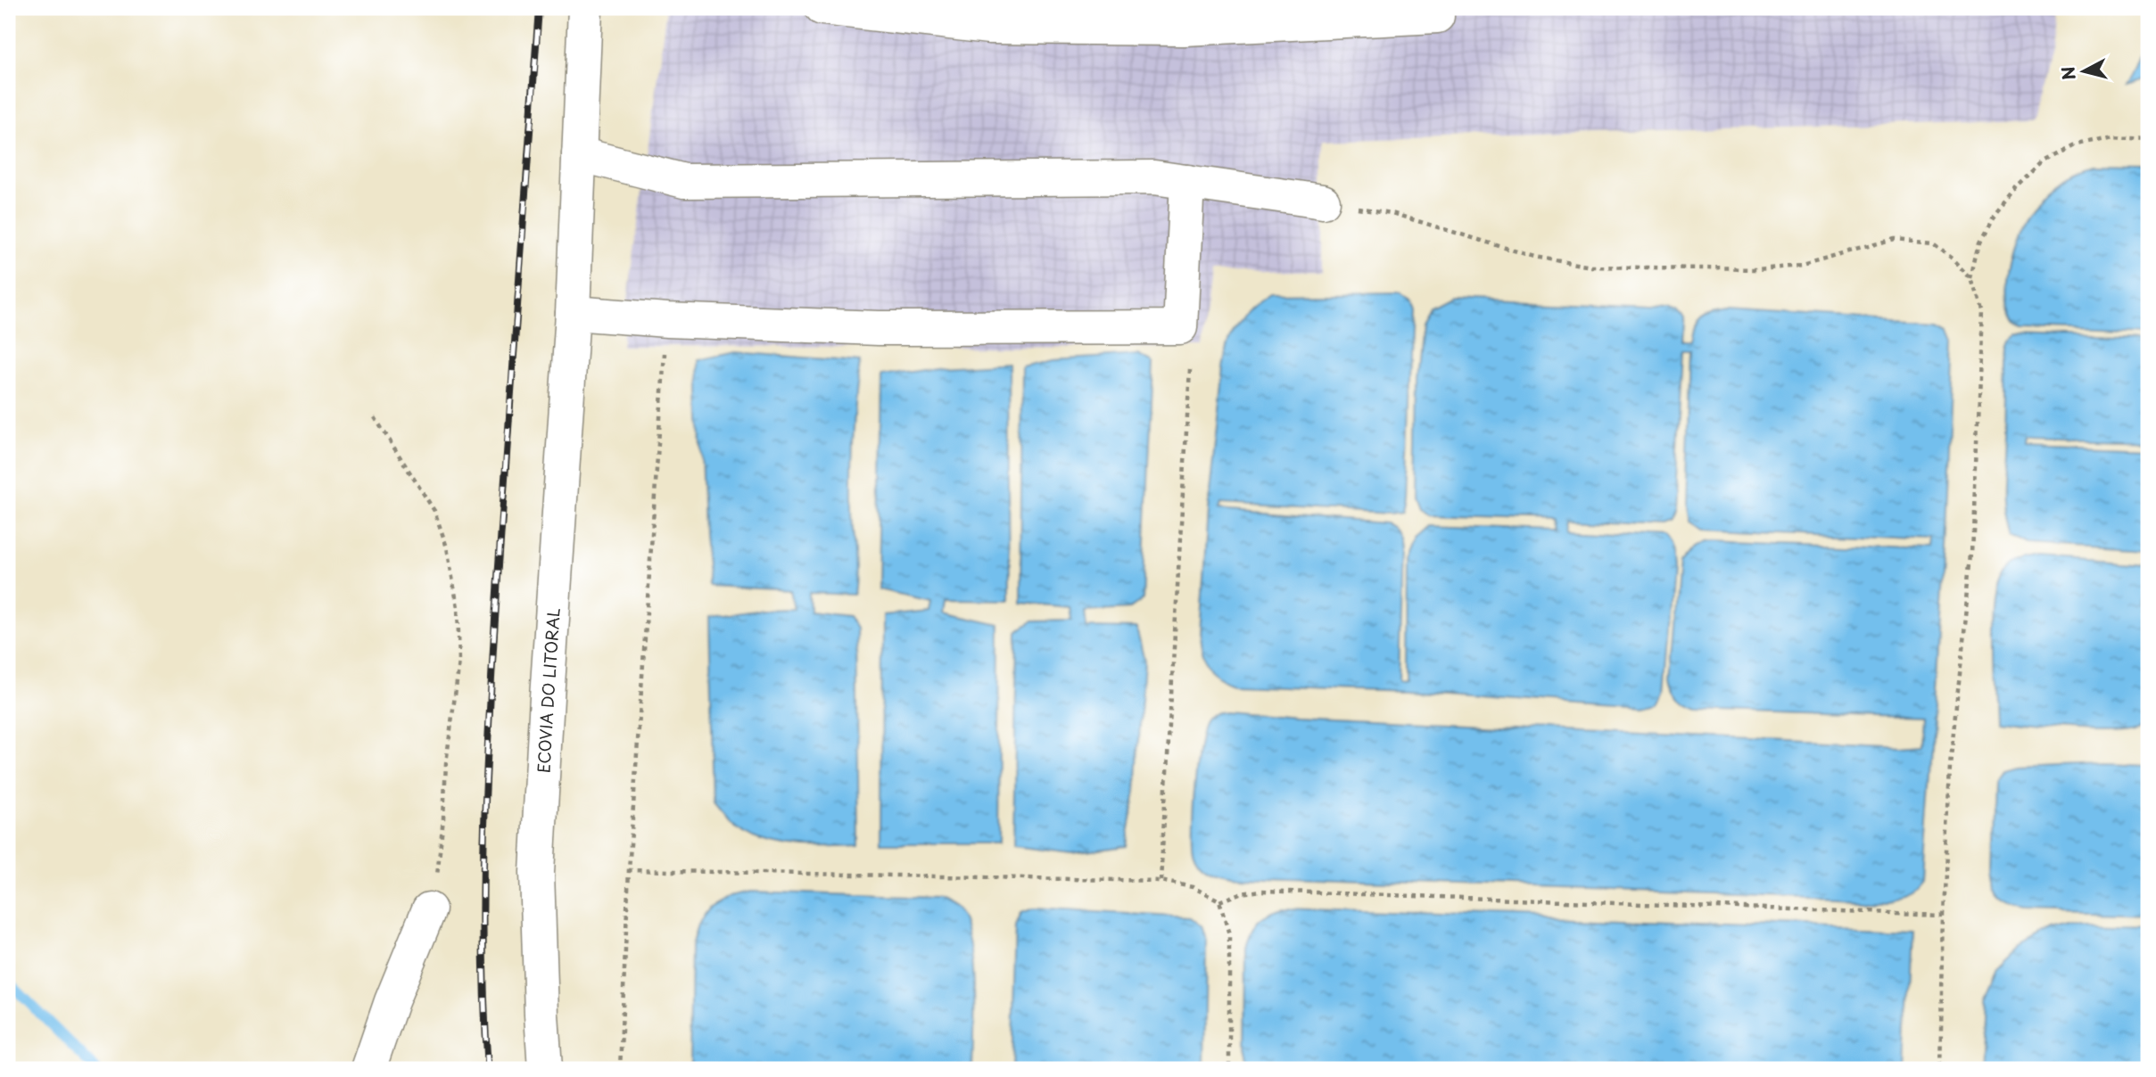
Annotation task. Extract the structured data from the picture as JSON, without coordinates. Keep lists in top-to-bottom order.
{
  "streets": {
    "street": ["ECOVIA DO LITORAL"]
  },
  "north": "left"
}
